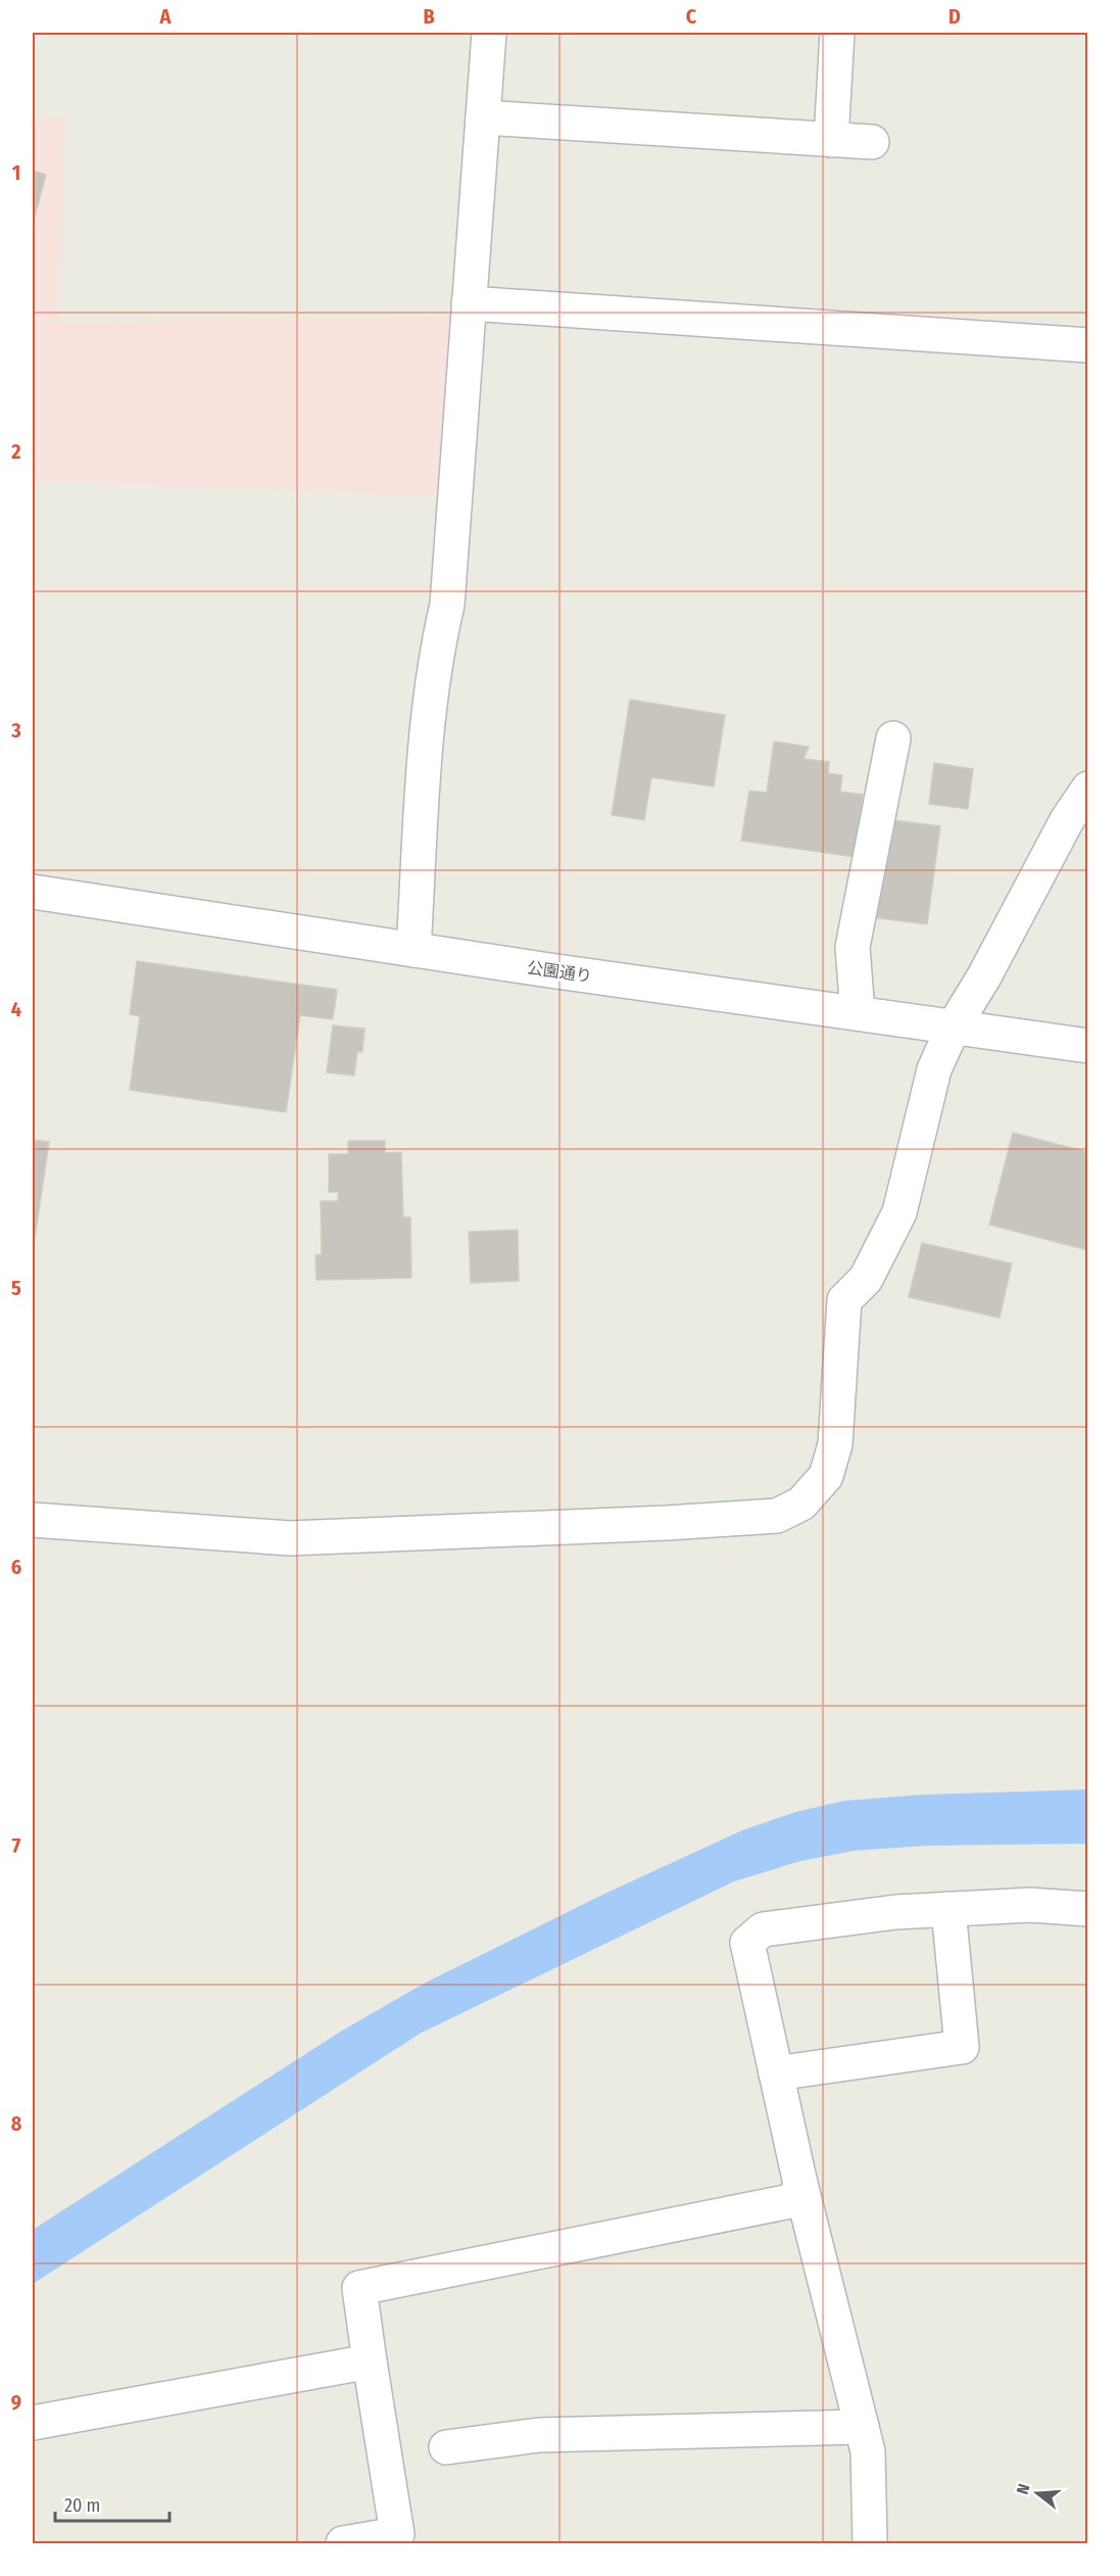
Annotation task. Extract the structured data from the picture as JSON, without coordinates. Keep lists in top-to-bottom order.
{
  "streets": {
    "street": ["公園通り"]
  },
  "scale_bar": "20 m",
  "north": "left",
  "grid": {
    "columns": [
      "A",
      "B",
      "C",
      "D"
    ],
    "rows": [
      "1",
      "2",
      "3",
      "4",
      "5",
      "6",
      "7",
      "8",
      "9"
    ]
  }
}
